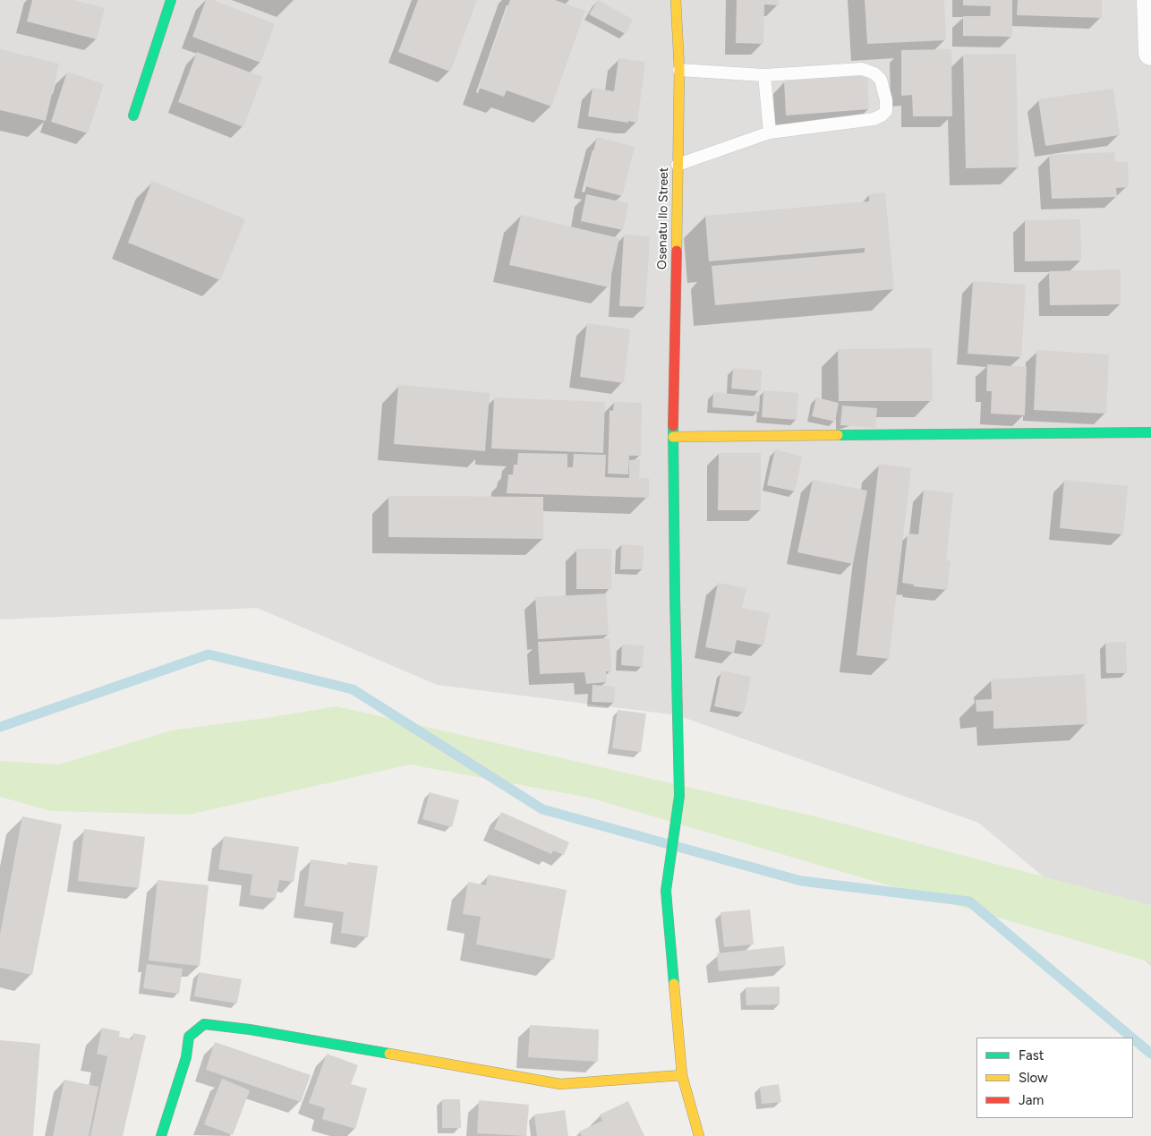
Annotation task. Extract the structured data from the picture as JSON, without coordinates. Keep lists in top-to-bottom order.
{
  "streets": {
    "street": ["Osenatu Ilo Street"]
  },
  "legend": ["Fast", "Slow", "Jam"]
}
